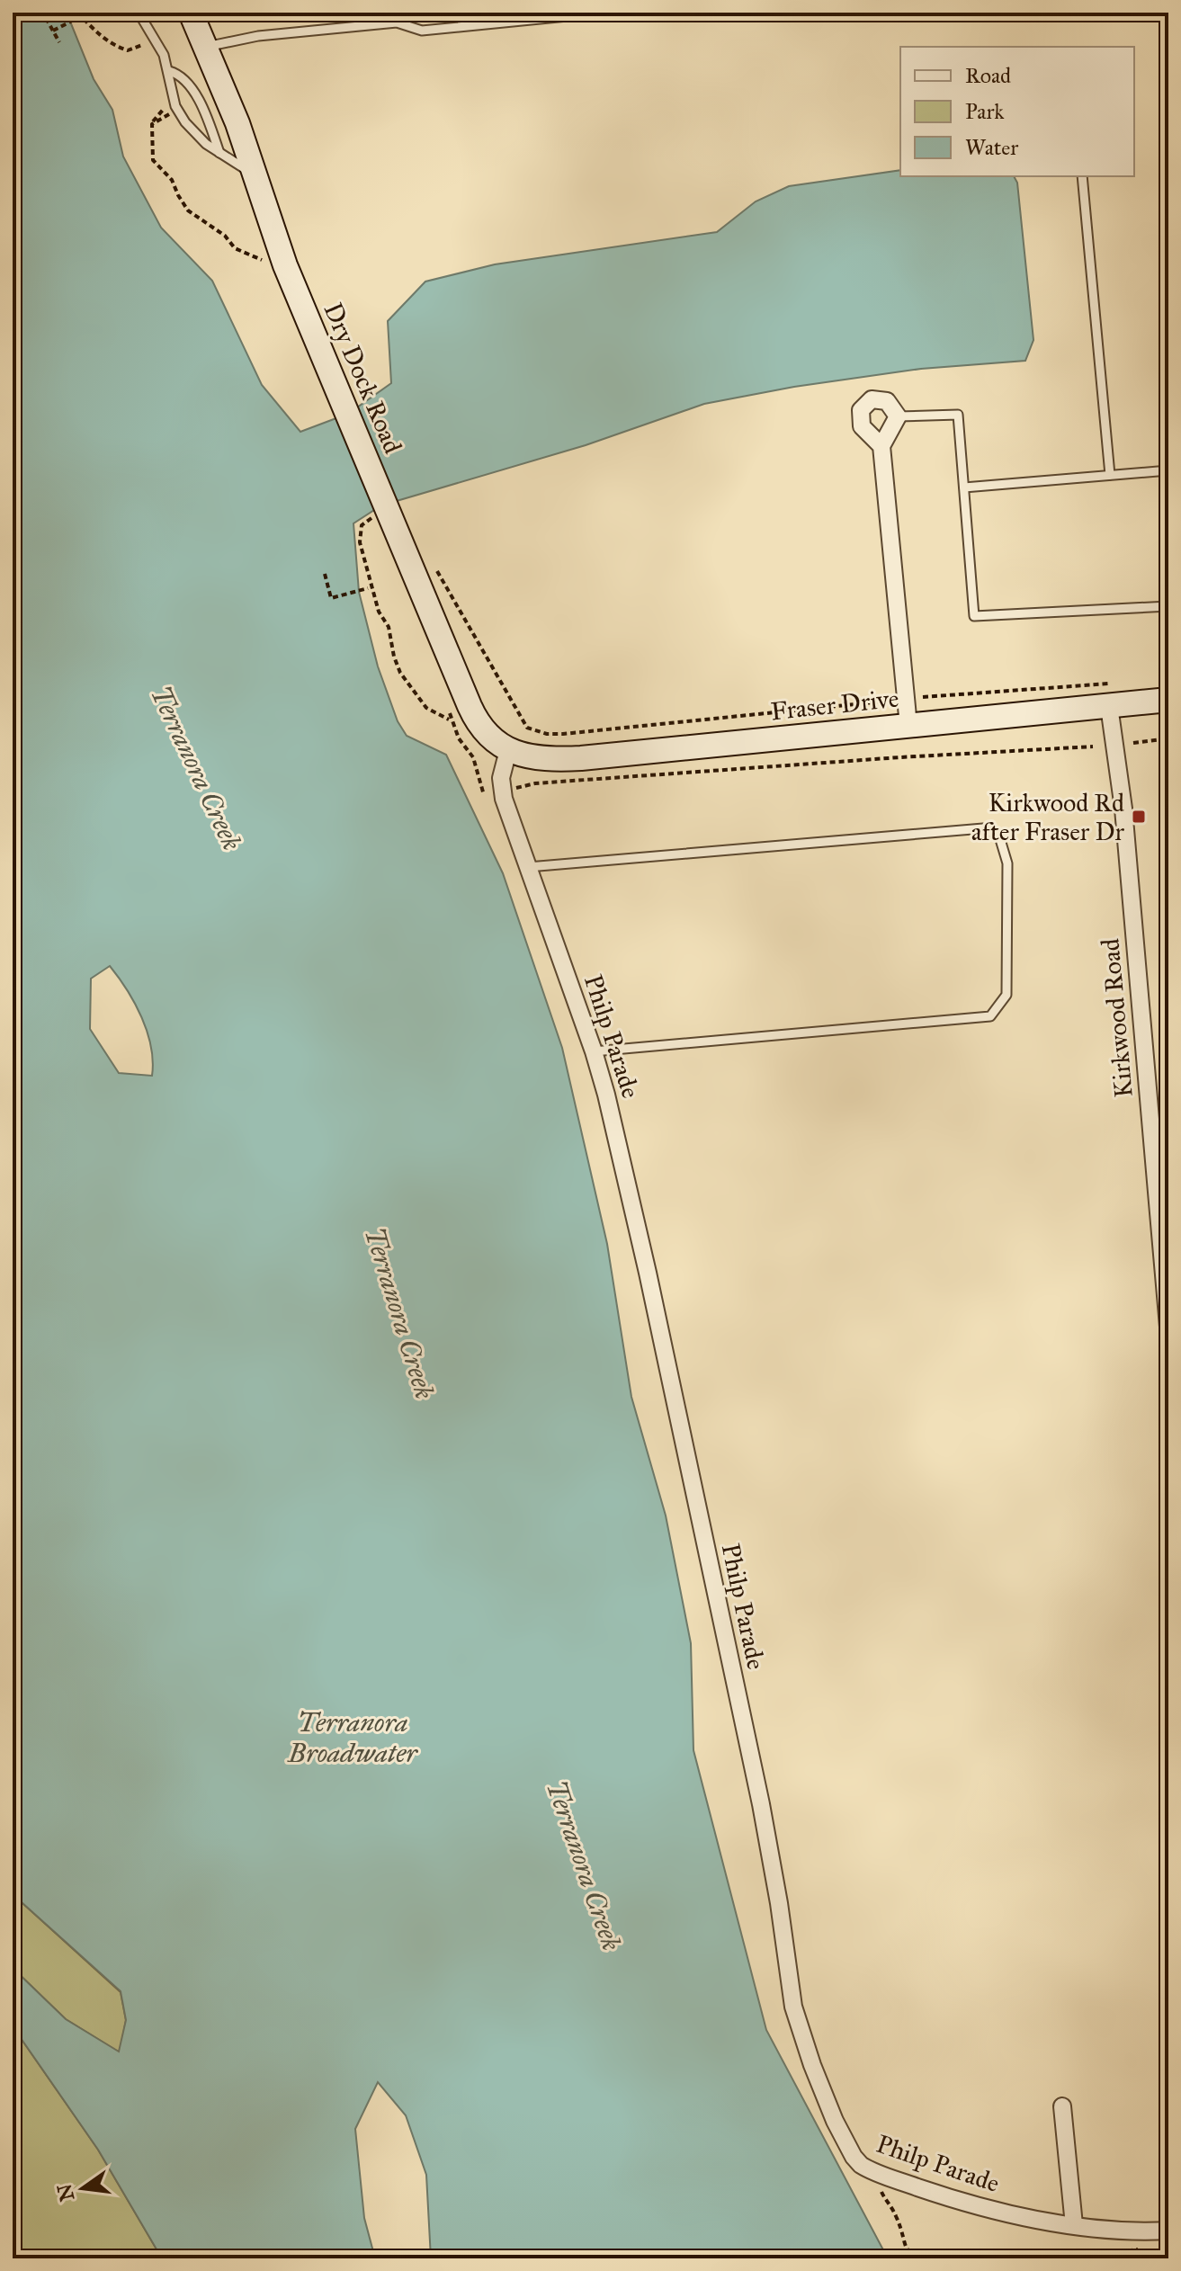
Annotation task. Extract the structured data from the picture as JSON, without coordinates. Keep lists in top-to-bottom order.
{
  "streets": {
    "street": [
      "Dry Dock Road",
      "Fraser Drive",
      "Kirkwood Road",
      "Philp Parade"
    ]
  },
  "crossings": [
    ["Dry Dock Road", "Fraser Drive"],
    ["Dry Dock Road", "Philp Parade"],
    ["Fraser Drive", "Kirkwood Road"],
    ["Fraser Drive", "Philp Parade"]
  ],
  "water": ["Terranora Creek", "Terranora Broadwater"],
  "places": {
    "transit": ["Kirkwood Rd after Fraser Dr"]
  },
  "legend": ["Road", "Park", "Water"],
  "north": "left"
}
